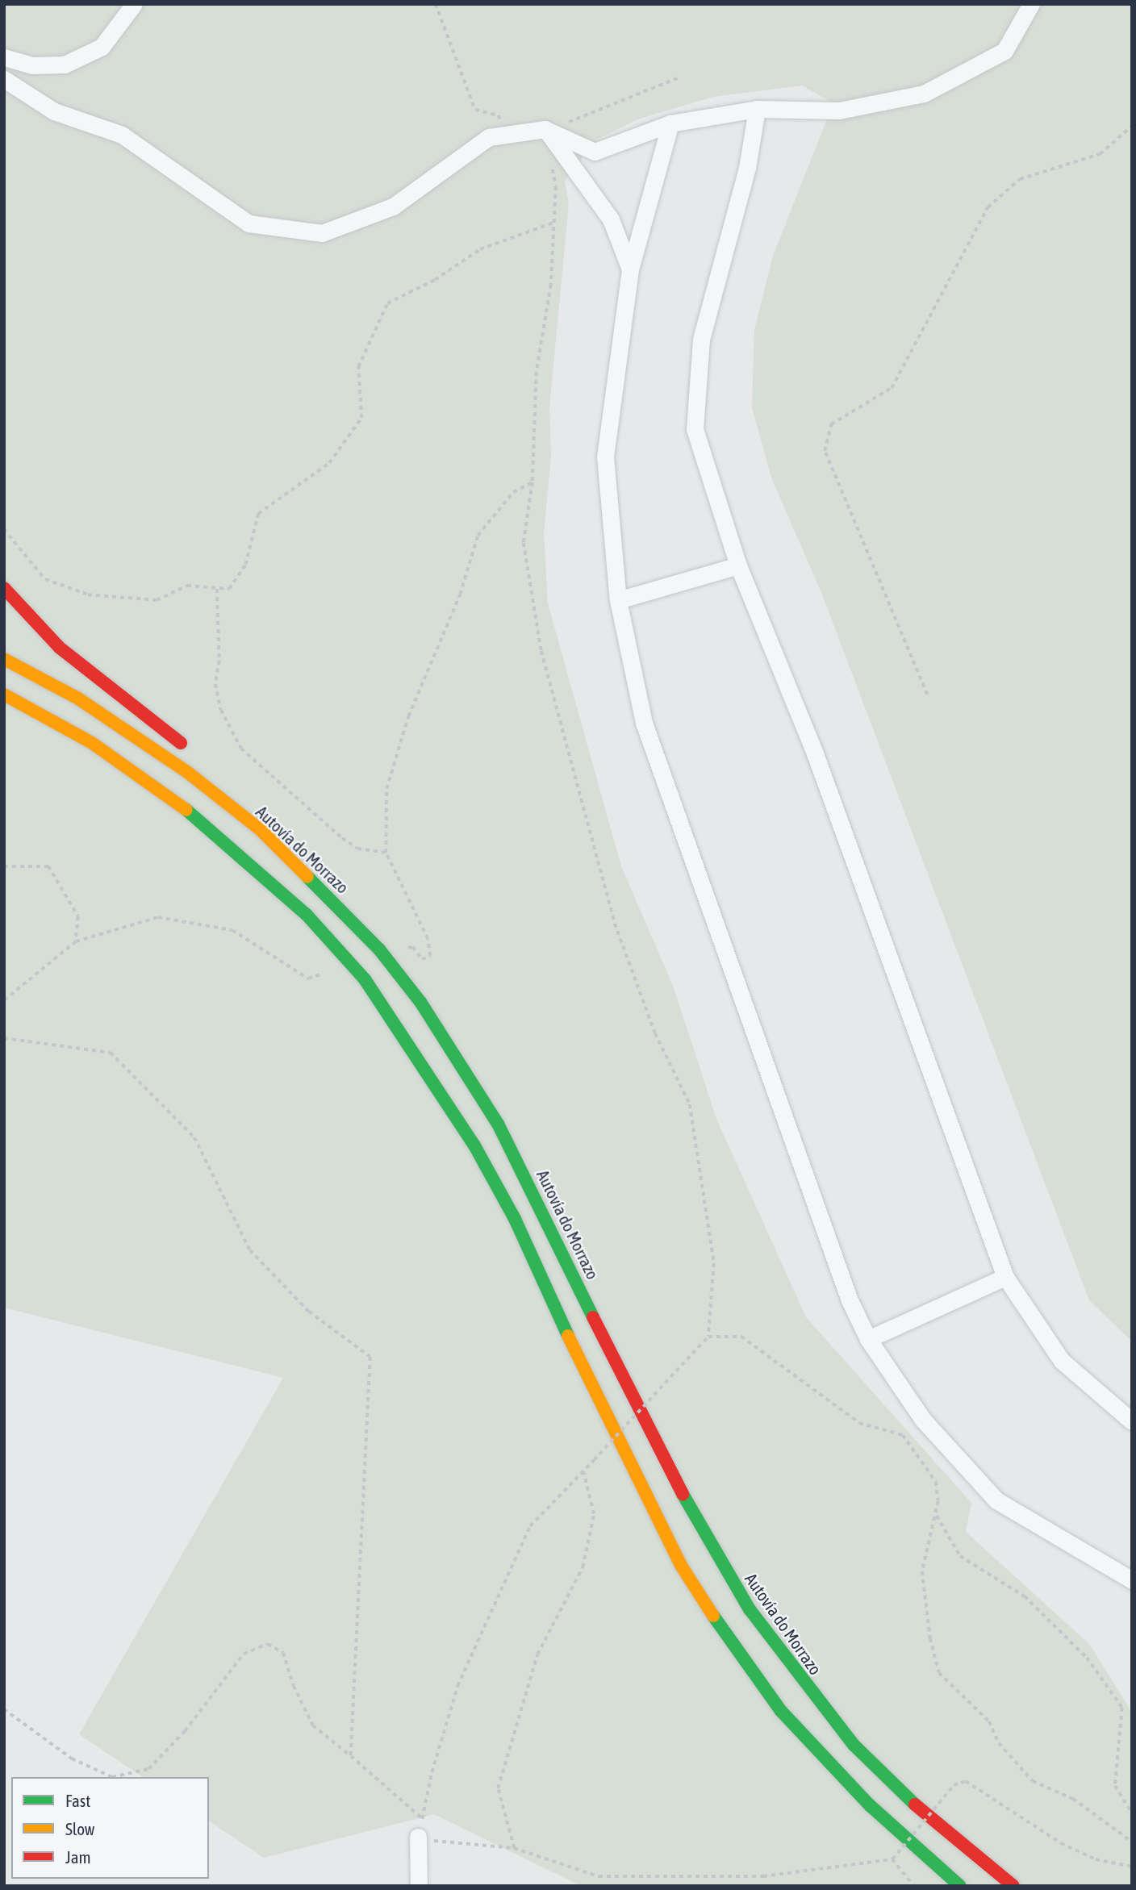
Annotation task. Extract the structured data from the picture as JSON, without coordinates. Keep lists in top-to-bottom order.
{
  "streets": {
    "highway": ["Autovía do Morrazo"]
  },
  "legend": ["Fast", "Slow", "Jam"]
}
